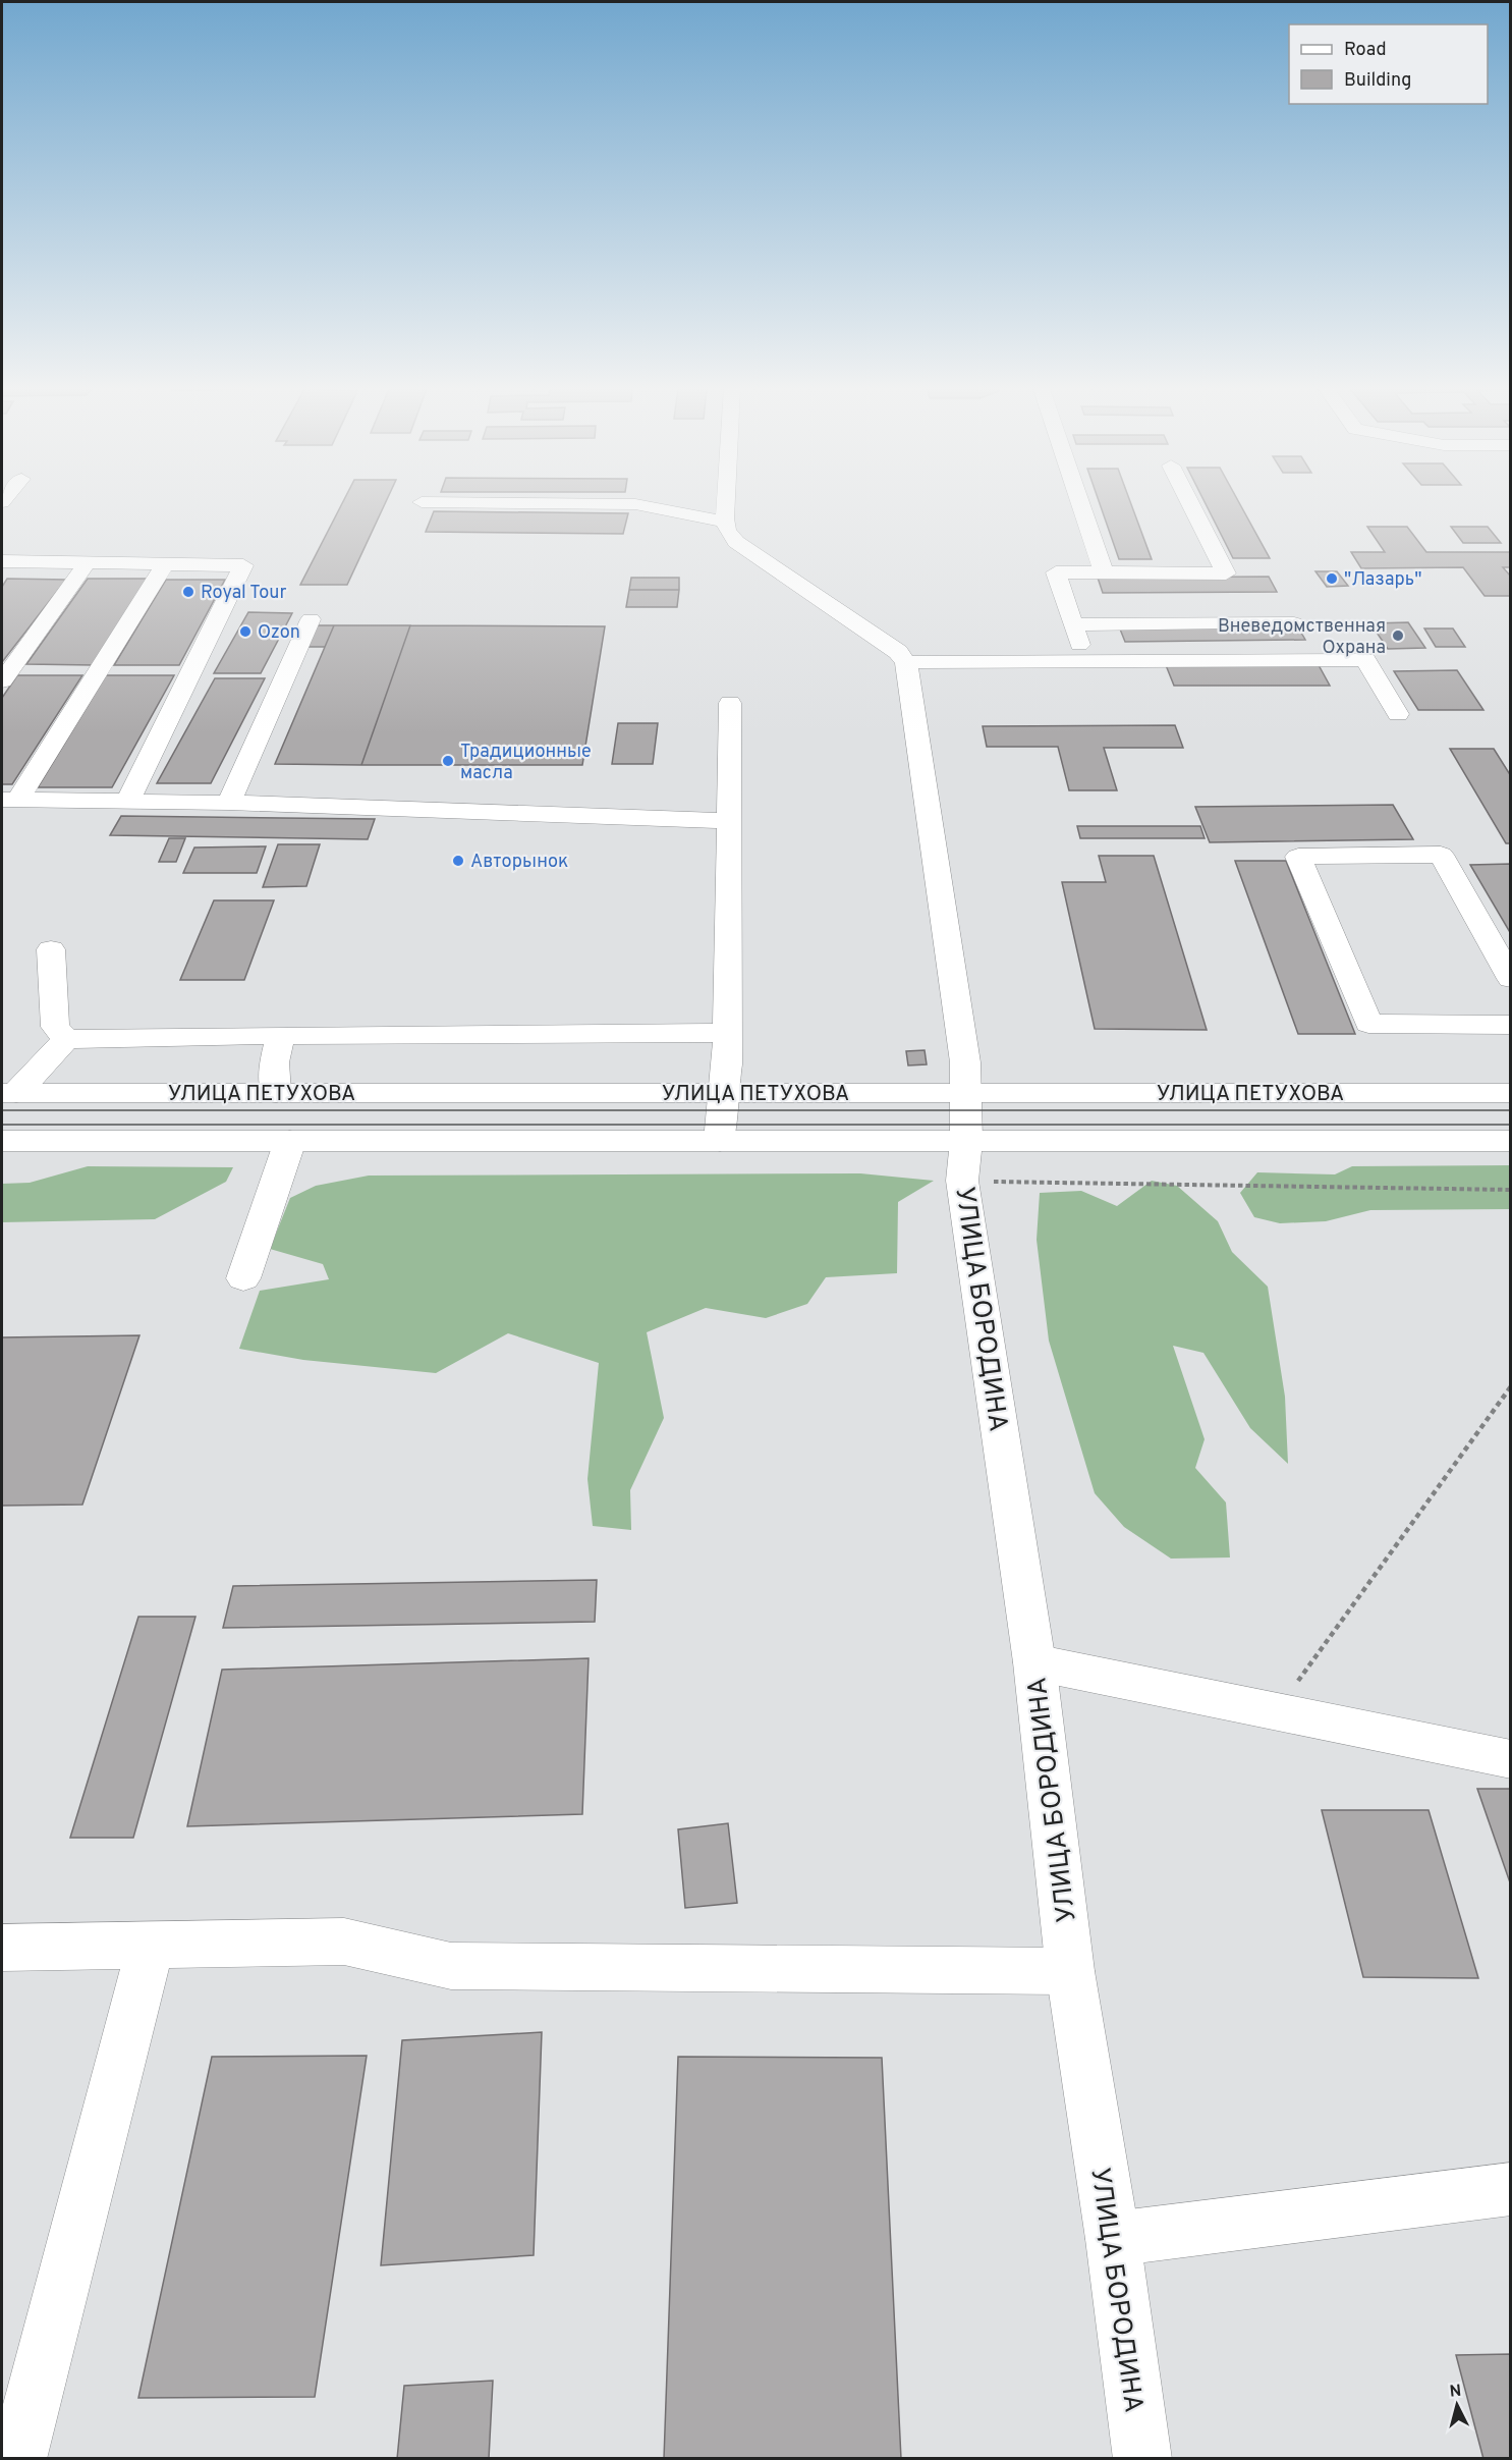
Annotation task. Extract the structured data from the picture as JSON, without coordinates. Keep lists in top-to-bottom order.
{
  "streets": {
    "main road": ["УЛИЦА ПЕТУХОВА", "УЛИЦА БОРОДИНА"]
  },
  "crossings": [
    ["УЛИЦА ПЕТУХОВА", "УЛИЦА БОРОДИНА"]
  ],
  "places": [
    "\"Лазарь\"",
    "Royal Tour",
    "Ozon",
    "Вневедомственная Охрана",
    "Традиционные масла",
    "Авторынок"
  ],
  "legend": ["Road", "Building"],
  "north": "top"
}
